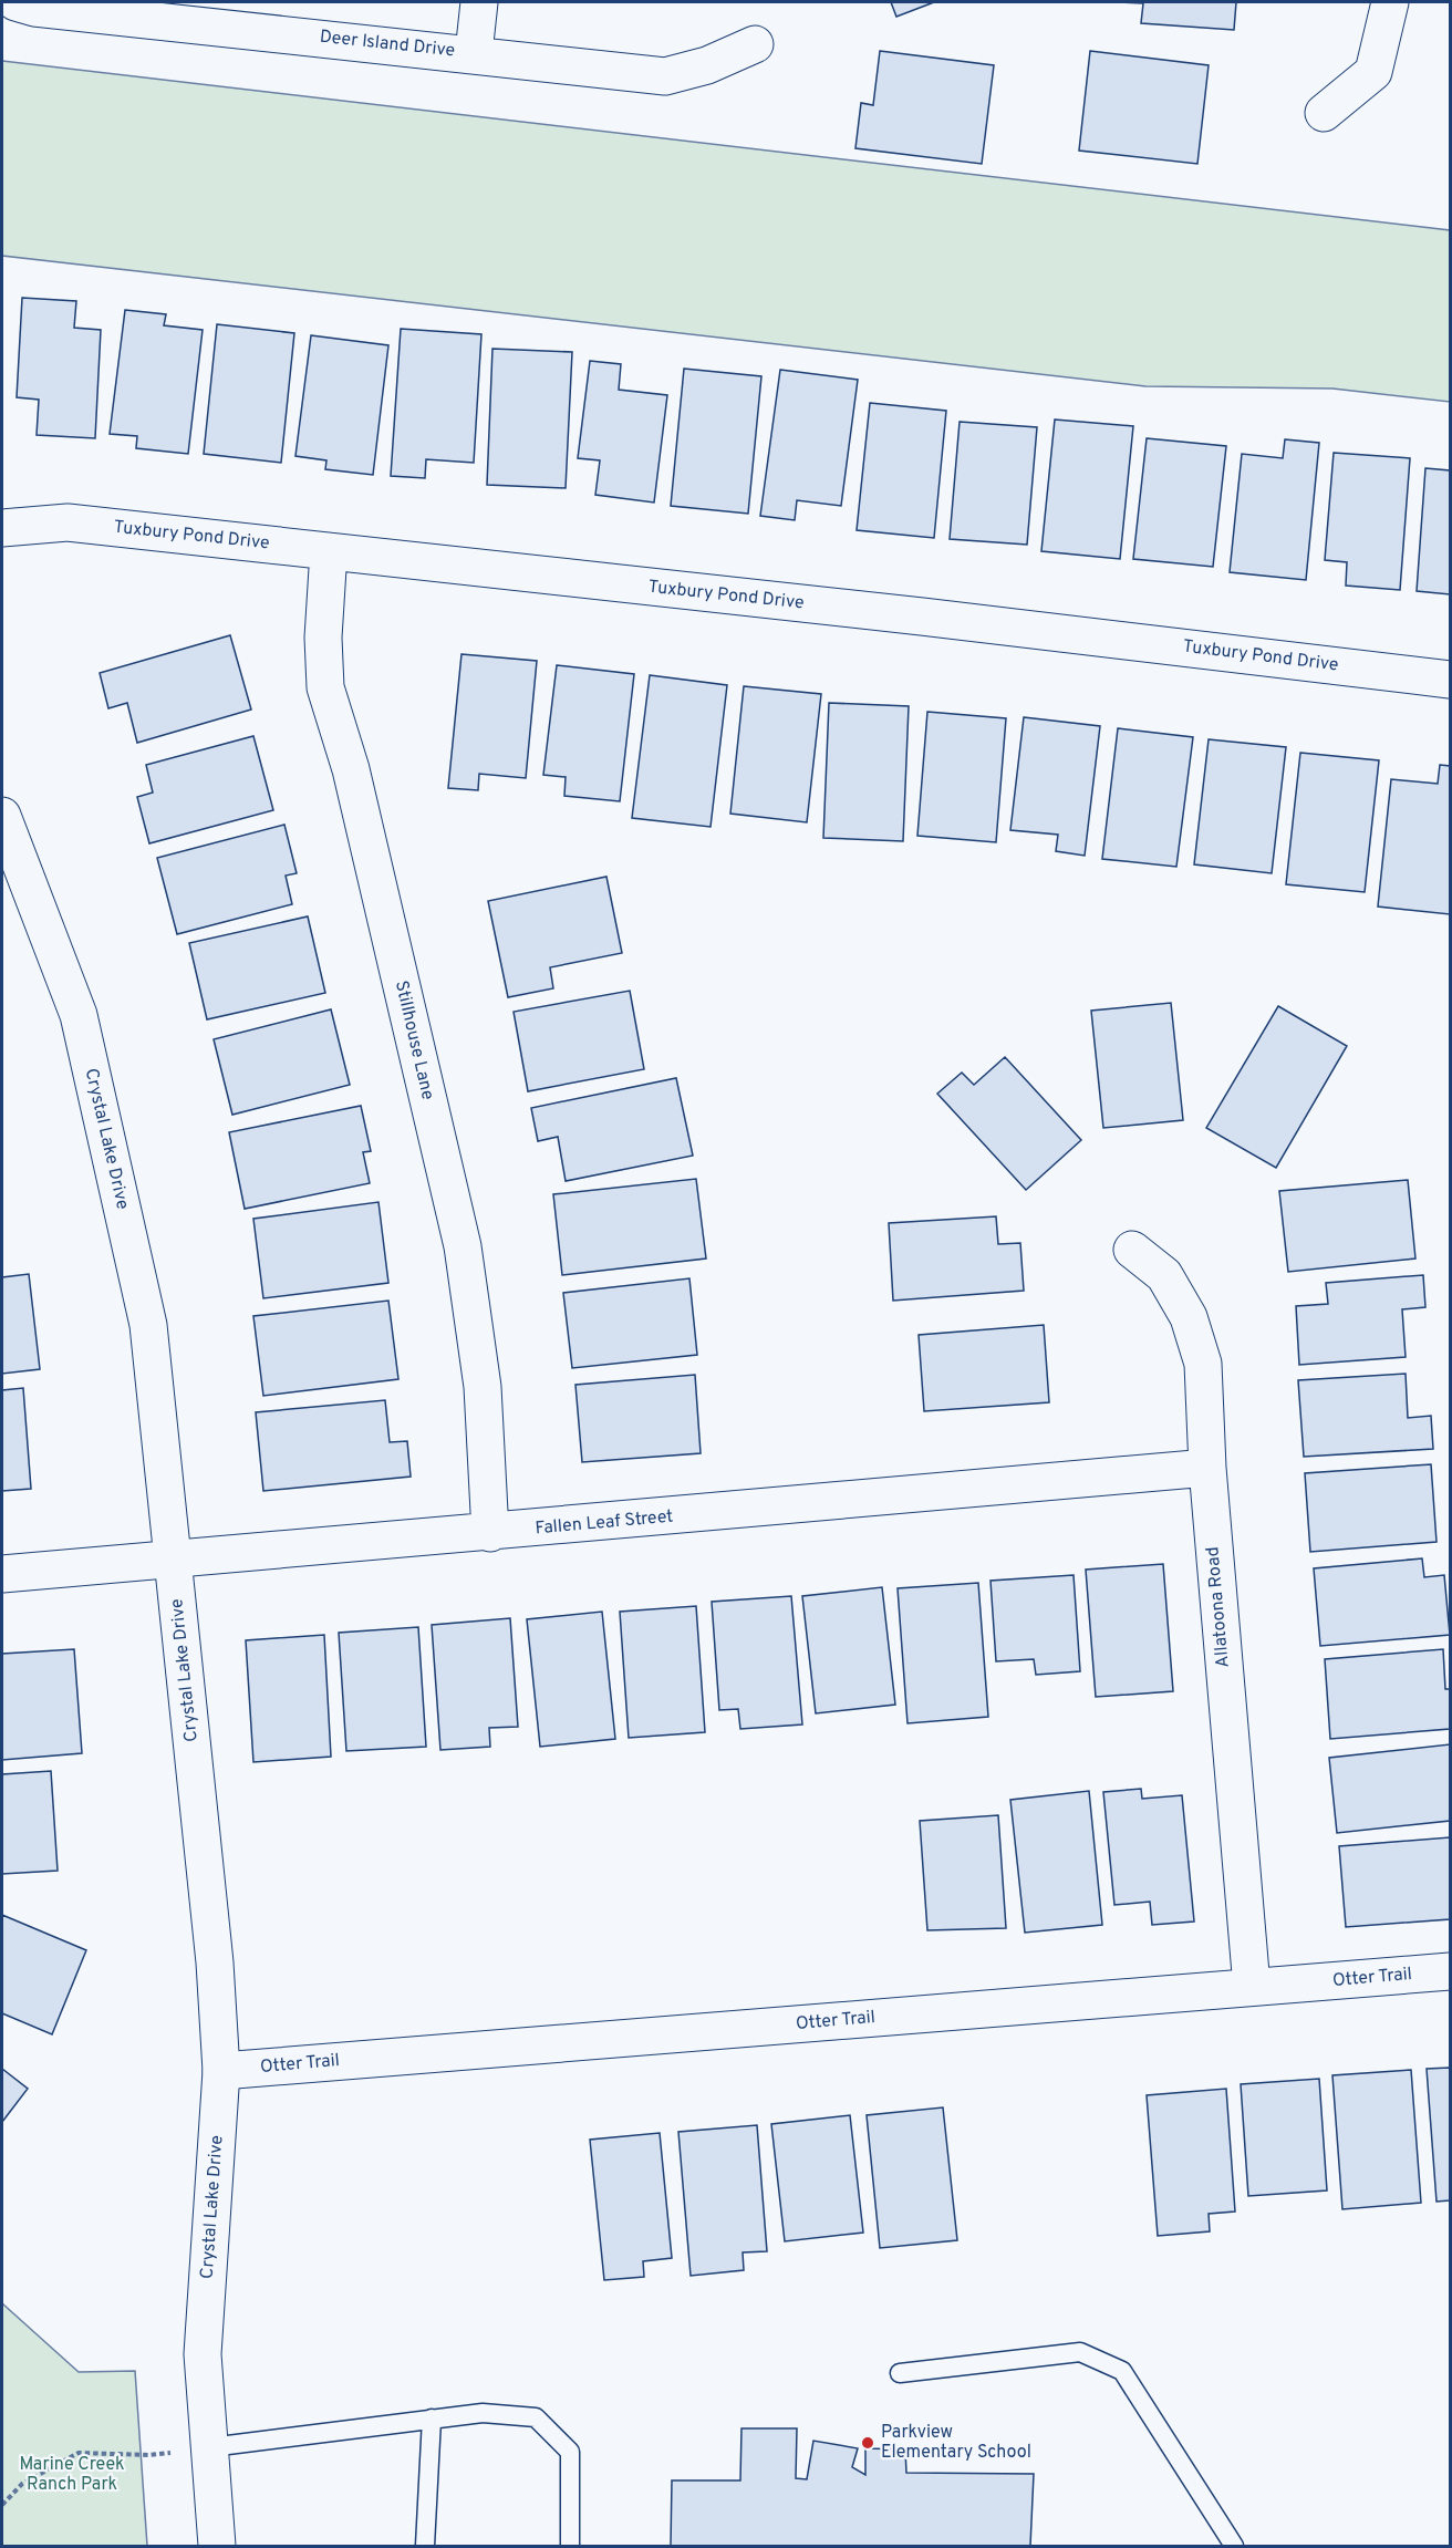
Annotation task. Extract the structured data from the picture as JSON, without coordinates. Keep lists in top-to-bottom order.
{
  "streets": {
    "street": [
      "Deer Island Drive",
      "Tuxbury Pond Drive",
      "Stillhouse Lane",
      "Crystal Lake Drive",
      "Fallen Leaf Street",
      "Allatoona Road",
      "Otter Trail"
    ]
  },
  "crossings": [
    ["Tuxbury Pond Drive", "Stillhouse Lane"],
    ["Stillhouse Lane", "Fallen Leaf Street"],
    ["Crystal Lake Drive", "Fallen Leaf Street"],
    ["Crystal Lake Drive", "Otter Trail"],
    ["Fallen Leaf Street", "Allatoona Road"],
    ["Allatoona Road", "Otter Trail"]
  ],
  "parks": ["Marine Creek Ranch Park"],
  "places": ["Parkview Elementary School"]
}
